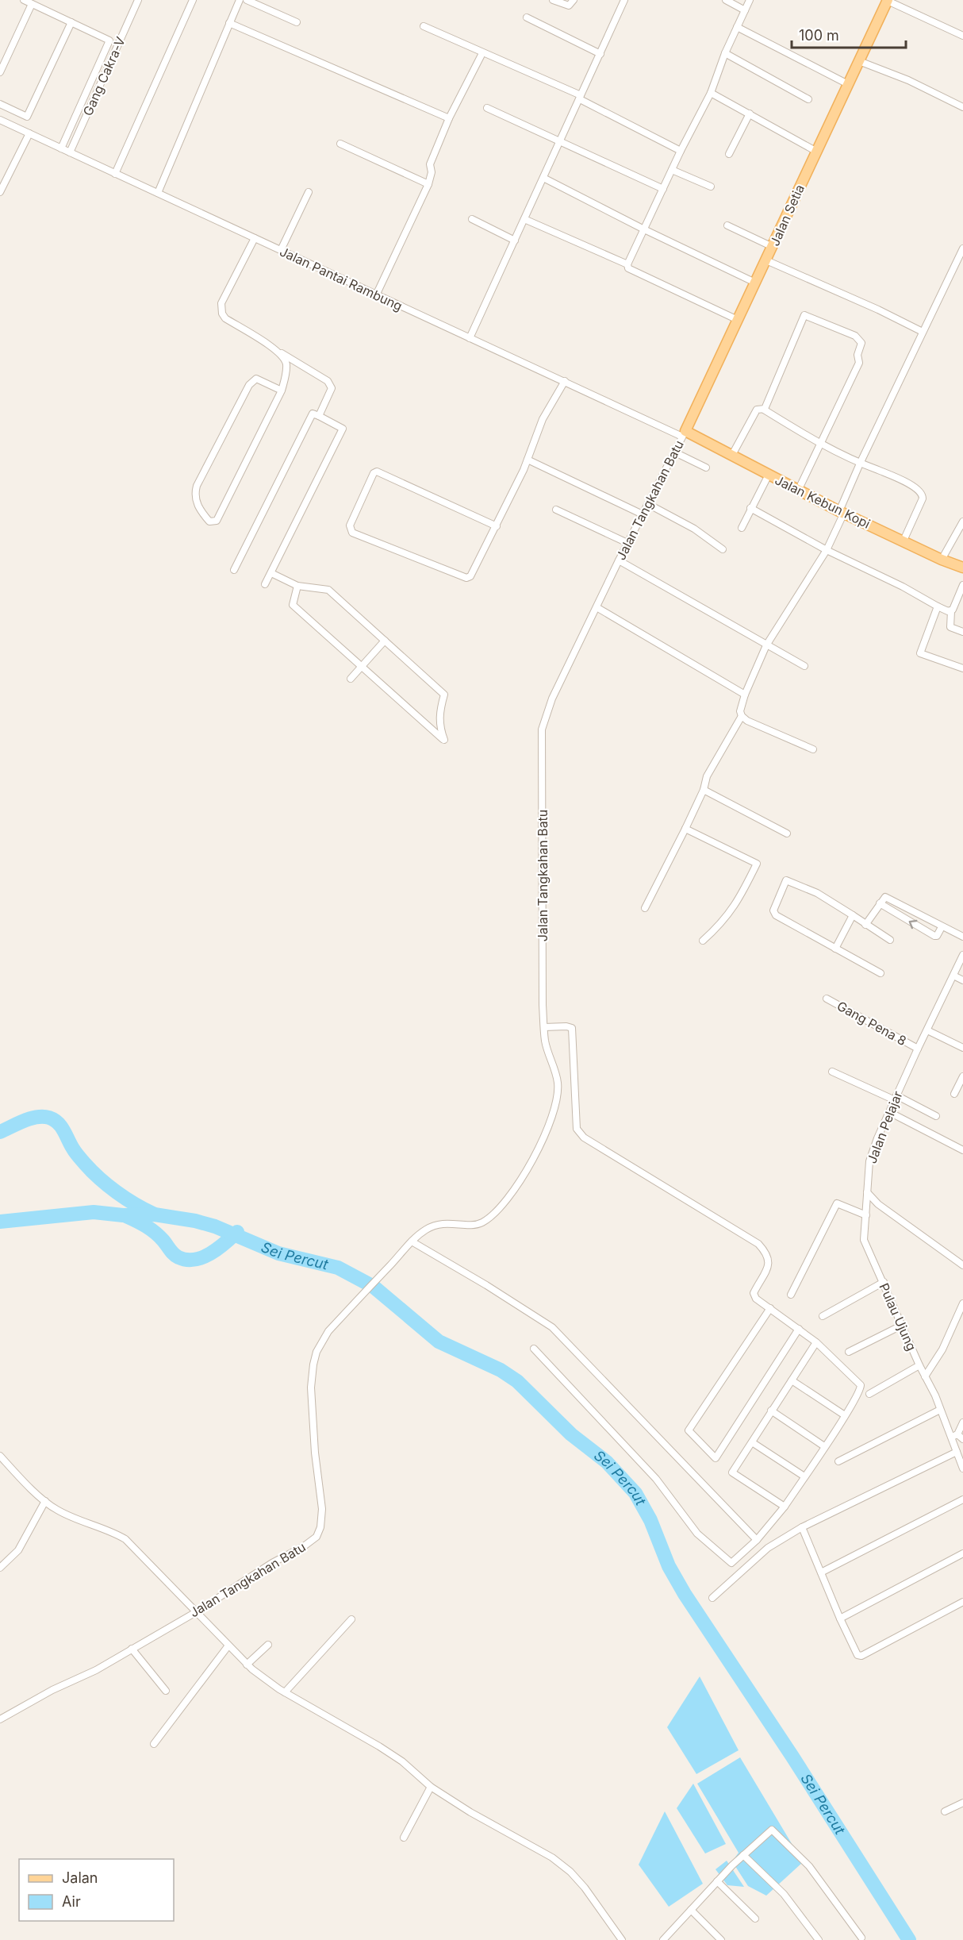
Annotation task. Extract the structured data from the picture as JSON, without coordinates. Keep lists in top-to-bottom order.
{
  "streets": {
    "main road": ["Jalan Setia", "Jalan Kebun Kopi"],
    "street": [
      "Gang Cakra-V",
      "Jalan Pantai Rambung",
      "Jalan Tangkahan Batu",
      "Gang Pena 8",
      "Jalan Pelajar",
      "Pulau Ujung"
    ]
  },
  "crossings": [
    ["Gang Cakra-V", "Jalan Pantai Rambung"],
    ["Jalan Setia", "Jalan Pantai Rambung"],
    ["Jalan Setia", "Jalan Tangkahan Batu"],
    ["Jalan Setia", "Jalan Kebun Kopi"],
    ["Jalan Pantai Rambung", "Jalan Tangkahan Batu"],
    ["Jalan Pantai Rambung", "Jalan Kebun Kopi"],
    ["Jalan Tangkahan Batu", "Jalan Kebun Kopi"],
    ["Gang Pena 8", "Jalan Pelajar"],
    ["Jalan Pelajar", "Pulau Ujung"]
  ],
  "water": ["Sei Percut"],
  "legend": ["Jalan", "Air"],
  "scale_bar": "100 m"
}
